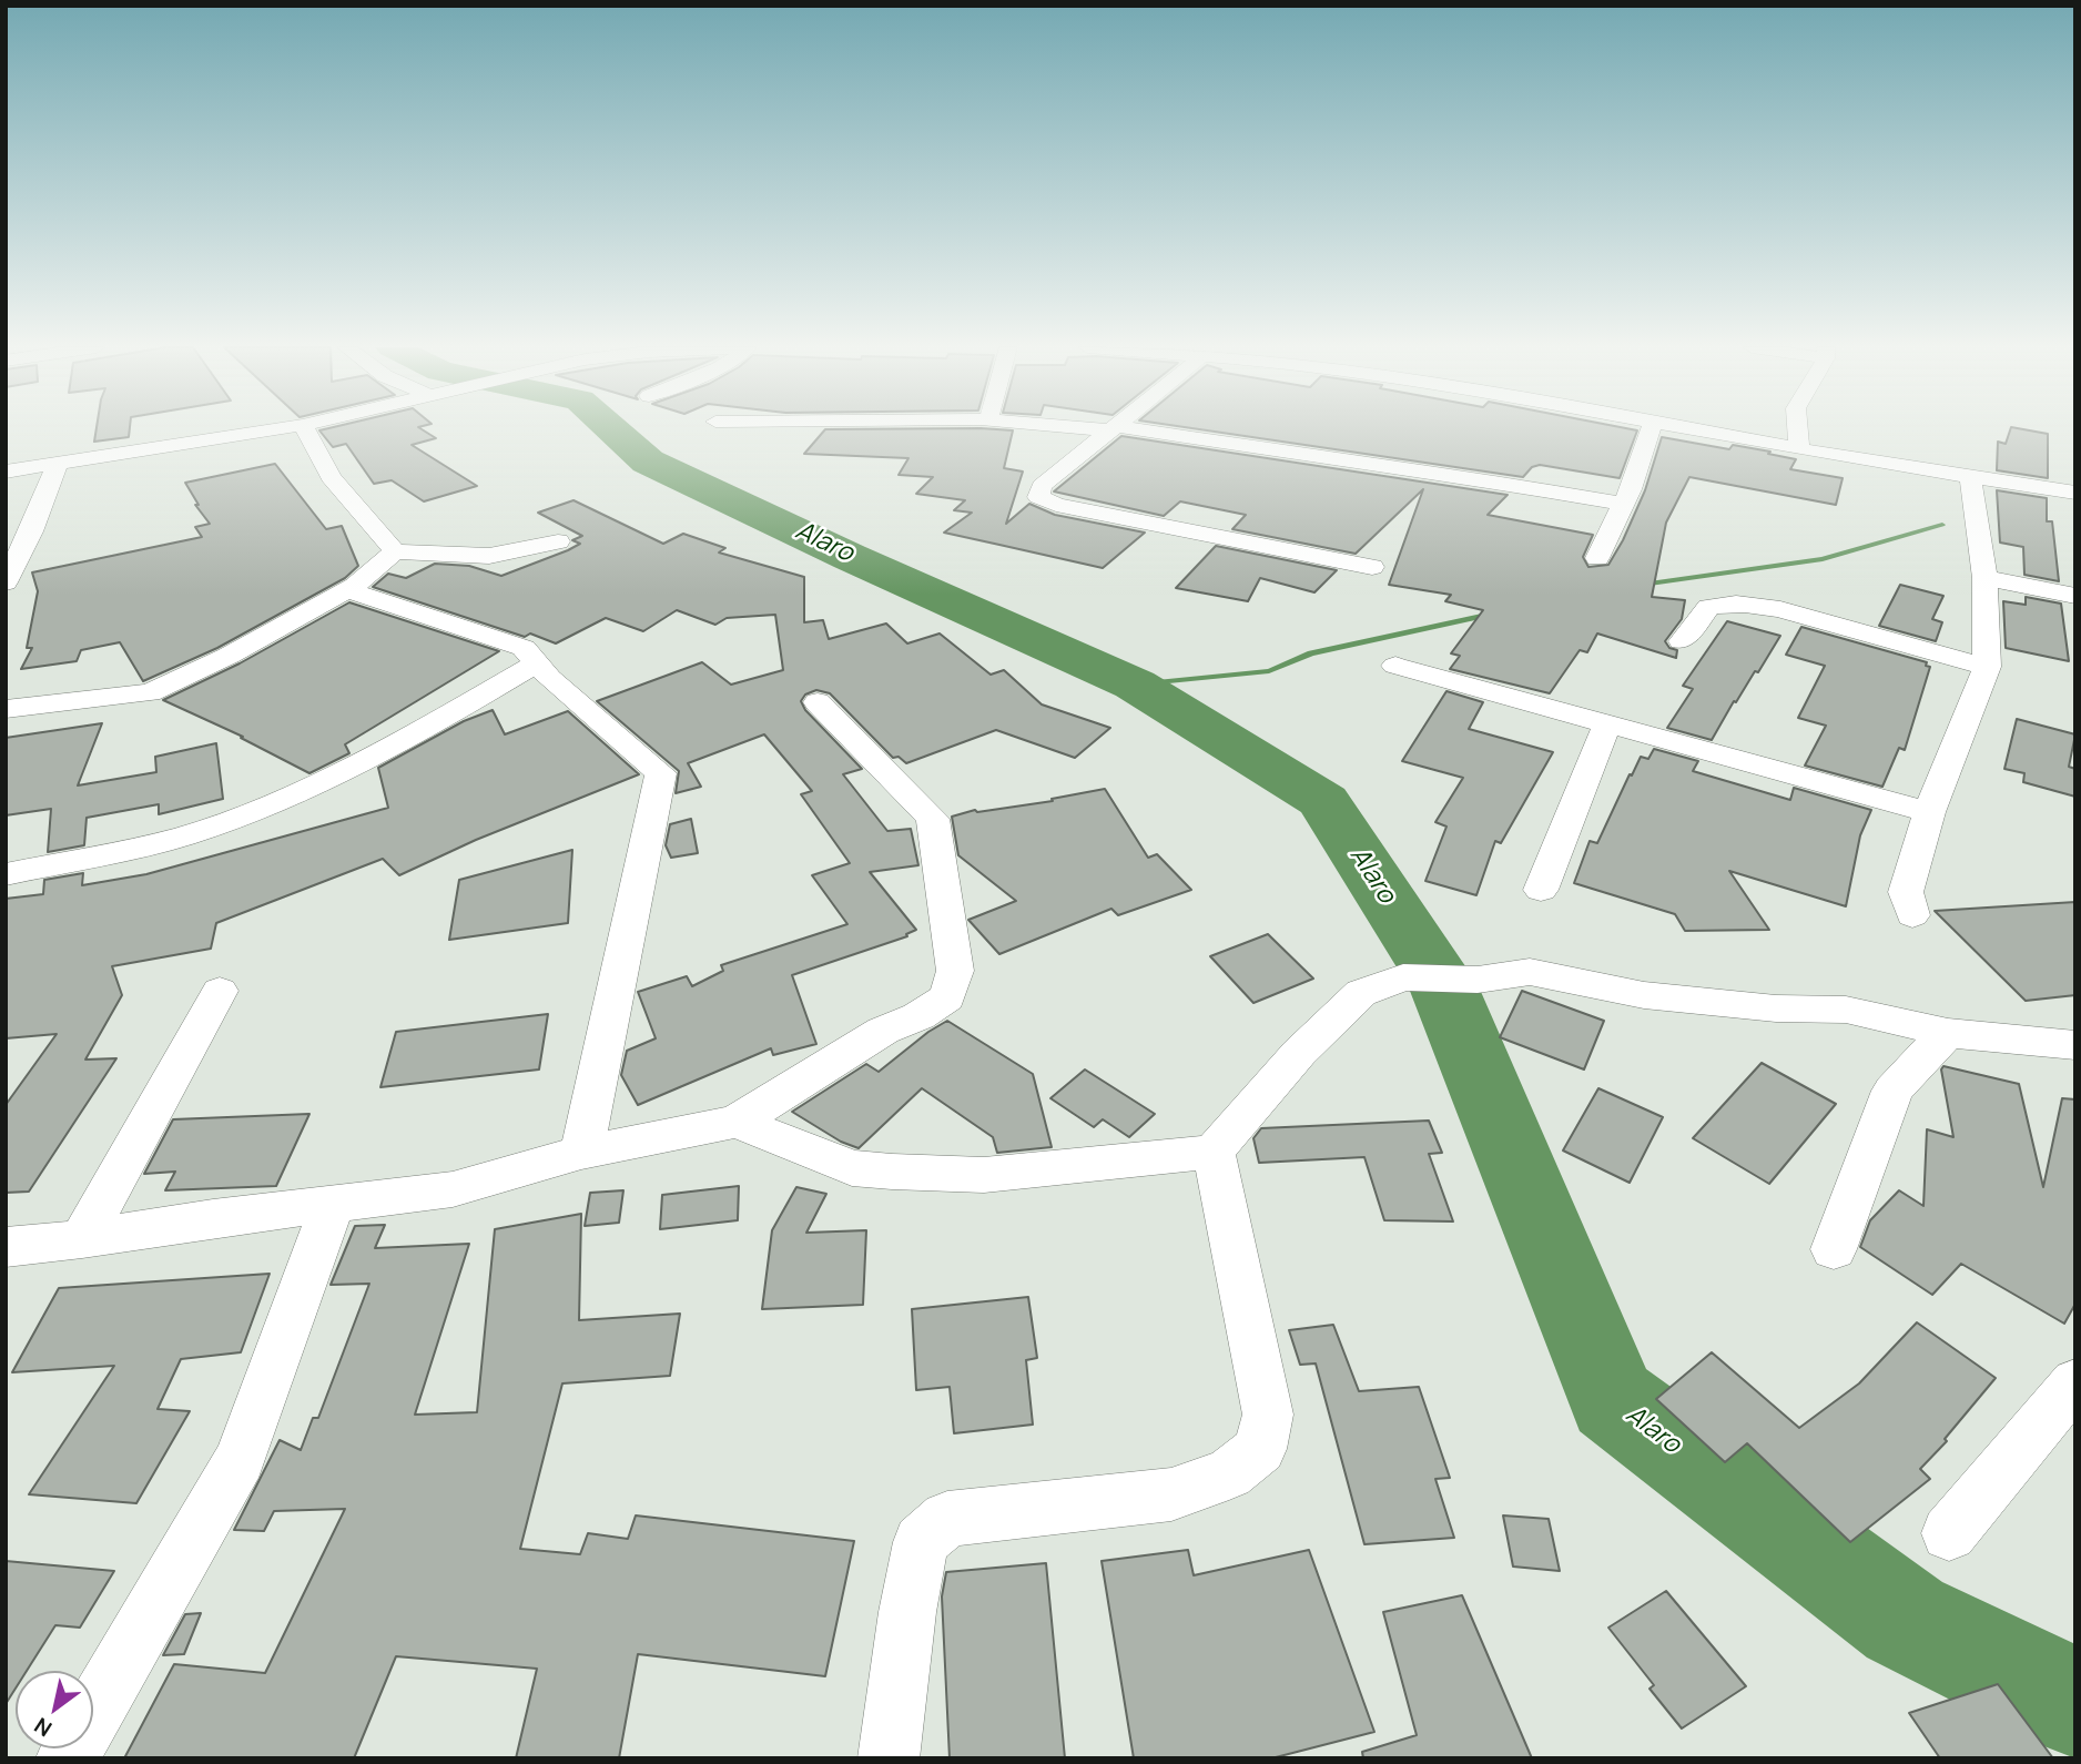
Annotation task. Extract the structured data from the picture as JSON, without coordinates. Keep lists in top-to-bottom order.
{
  "water": ["Alaro"],
  "north": "bottom left"
}
